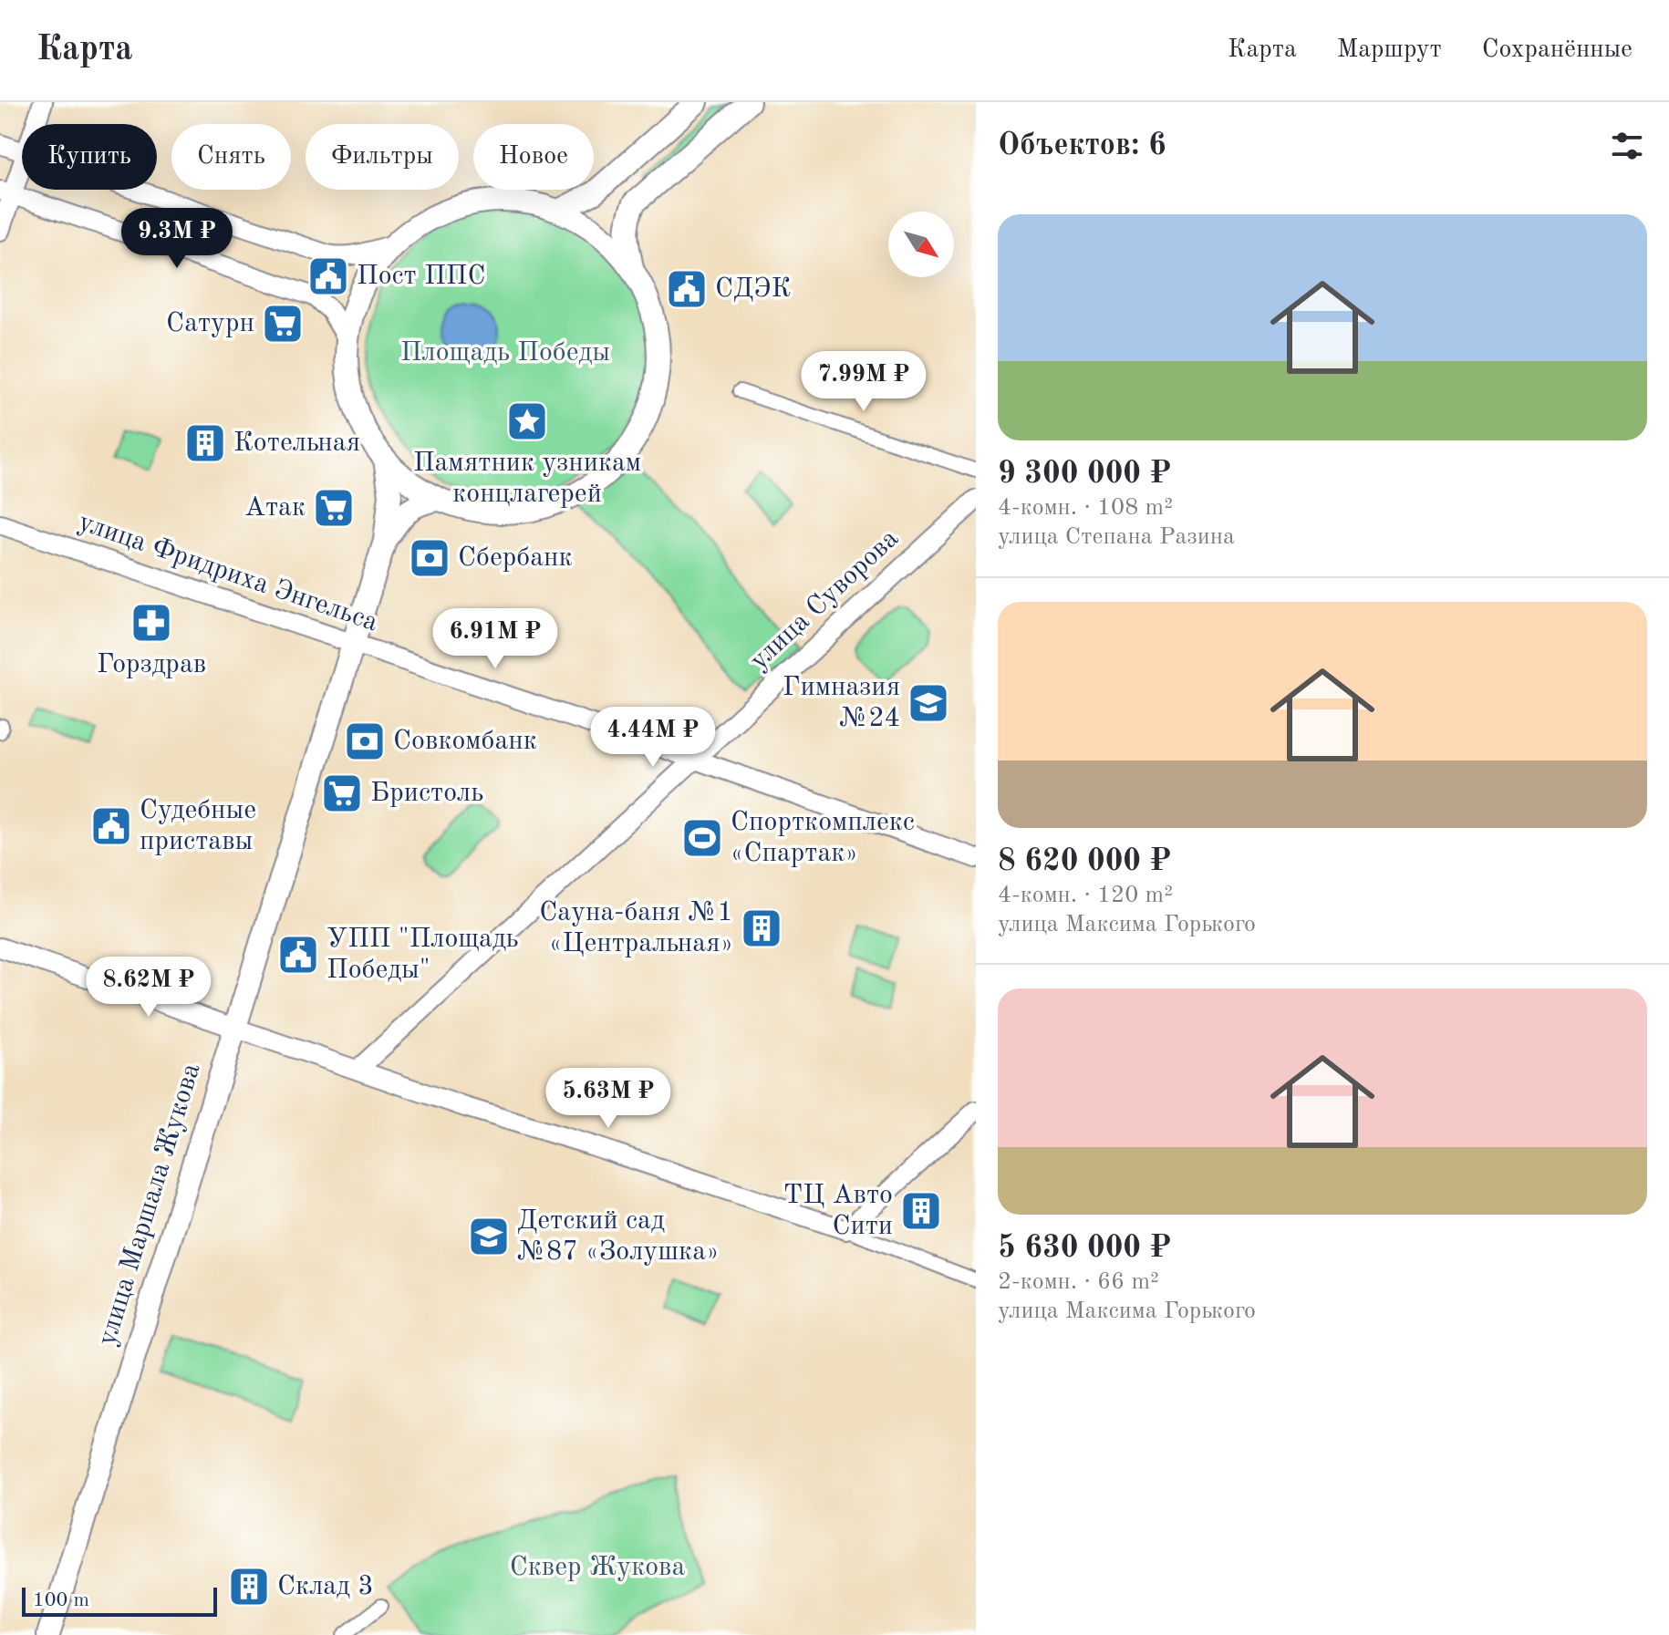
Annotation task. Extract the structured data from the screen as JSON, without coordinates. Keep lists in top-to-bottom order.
{
  "streets": {
    "main road": ["улица Маршала Жукова"],
    "street": ["улица Фридриха Энгельса", "улица Суворова"]
  },
  "crossings": [
    ["улица Фридриха Энгельса", "улица Суворова"],
    ["улица Фридриха Энгельса", "улица Маршала Жукова"]
  ],
  "parks": ["Площадь Победы", "Сквер Жукова"],
  "places": {
    "public building": [
      "Пост ППС",
      "СДЭК",
      "Судебные приставы",
      "УПП \"Площадь Победы\""
    ],
    "supermarket": ["Сатурн", "Атак", "Бристоль"],
    "place": ["Памятник узникам концлагерей"],
    "building": [
      "Котельная",
      "Сауна-баня №1 «Центральная»",
      "ТЦ Авто Сити",
      "Склад 3"
    ],
    "bank": ["Сбербанк", "Совкомбанк"],
    "pharmacy": ["Горздрав"],
    "school or university": ["Гимназия №24", "Детский сад №87 «Золушка»"],
    "sports": ["Спорткомплекс «Спартак»"]
  },
  "scale_bar": "100 m",
  "north": "bottom right",
  "page": {
    "header": "Карта",
    "nav": ["Карта", "Маршрут", "Сохранённые"],
    "heading": "Объектов: 6",
    "chip": [
      "Купить",
      "Снять",
      "Фильтры",
      "Новое"
    ],
    "list": [
      {
        "name": "9 300 000 ₽",
        "note": "4-комн. · 108 m² · улица Степана Разина"
      },
      {
        "name": "8 620 000 ₽",
        "note": "4-комн. · 120 m² · улица Максима Горького"
      },
      {
        "name": "5 630 000 ₽",
        "note": "2-комн. · 66 m² · улица Максима Горького"
      }
    ],
    "price": [
      "9.3M ₽",
      "7.99M ₽",
      "6.91M ₽",
      "4.44M ₽",
      "8.62M ₽",
      "5.63M ₽"
    ],
    "scale": "100 m"
  }
}
